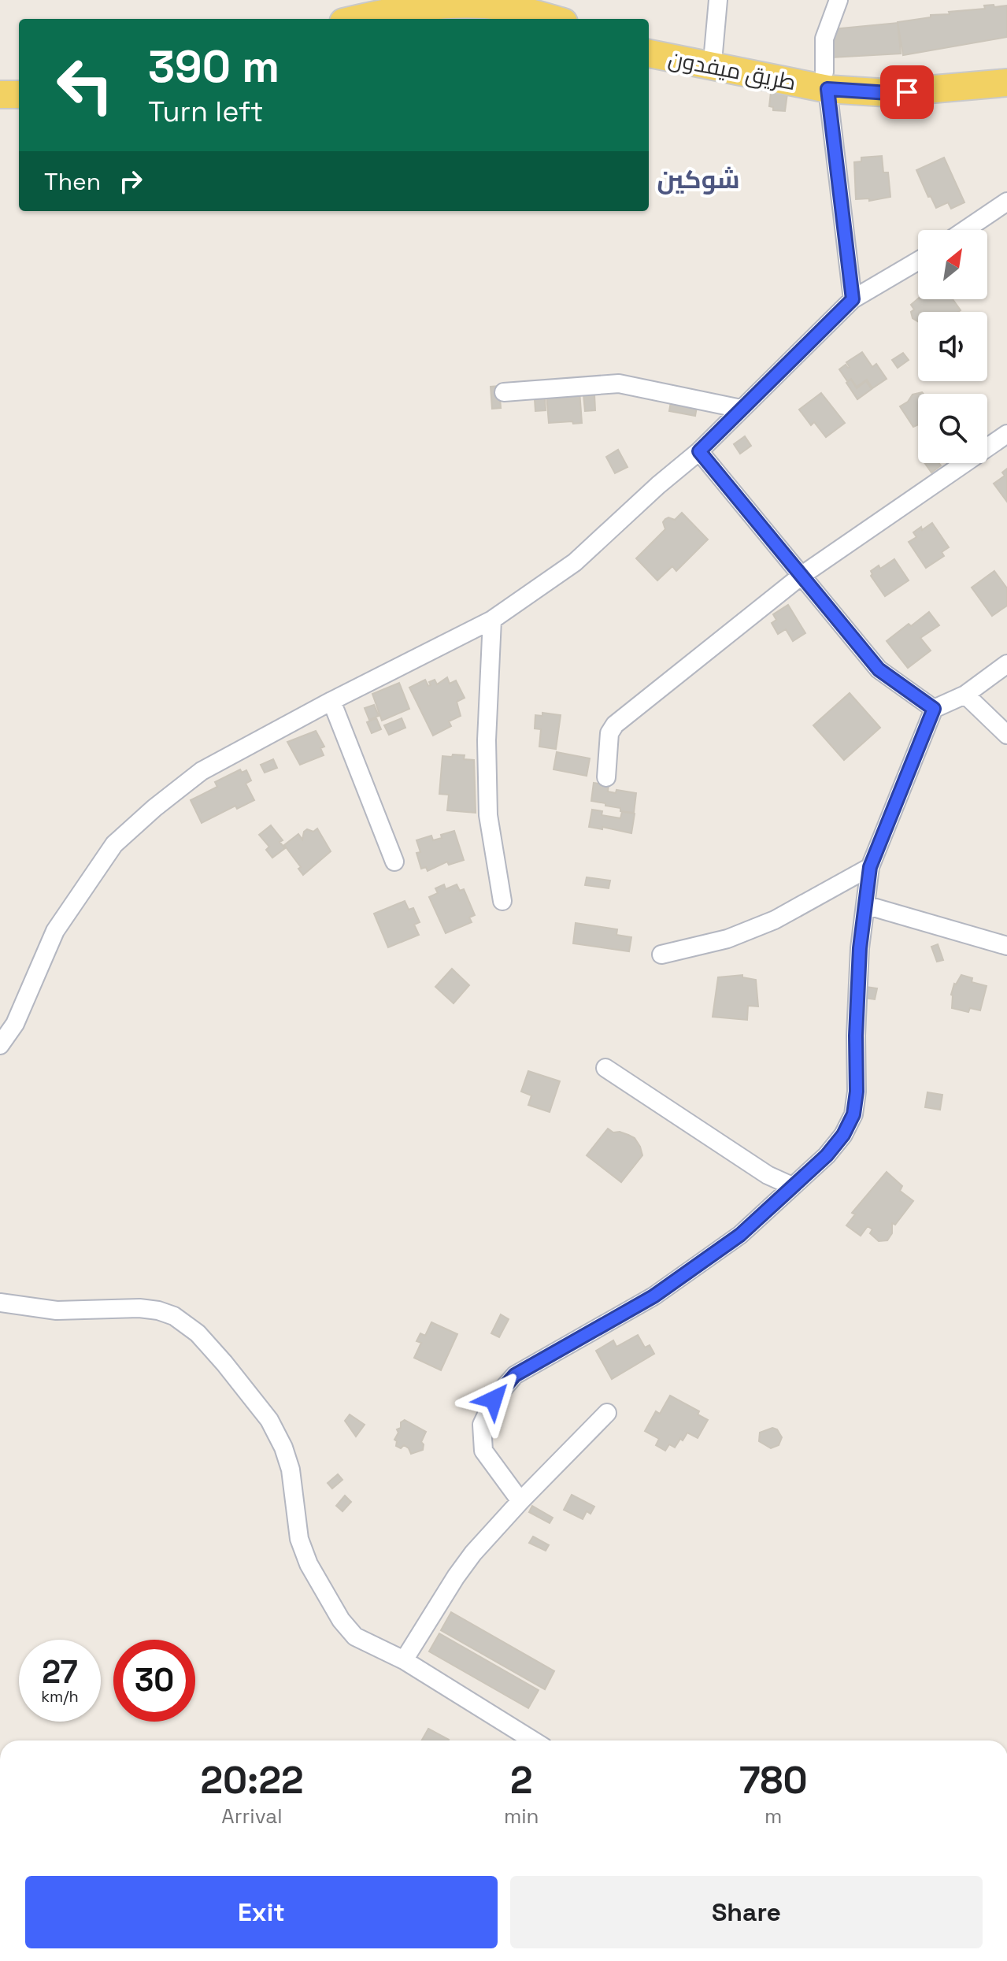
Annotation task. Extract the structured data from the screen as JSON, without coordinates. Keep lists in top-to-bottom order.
{
  "streets": {
    "main road": ["طريق ميفدون"]
  },
  "districts": ["شوكين"],
  "north": "top right",
  "page": {
    "turn": ["390 m", "Turn left"],
    "then": "Then",
    "speed": "27 km/h",
    "limit": "30",
    "eta": [
      "20:22",
      "Arrival",
      "2",
      "min",
      "780",
      "m"
    ],
    "buttons": ["Exit", "Share"]
  }
}
